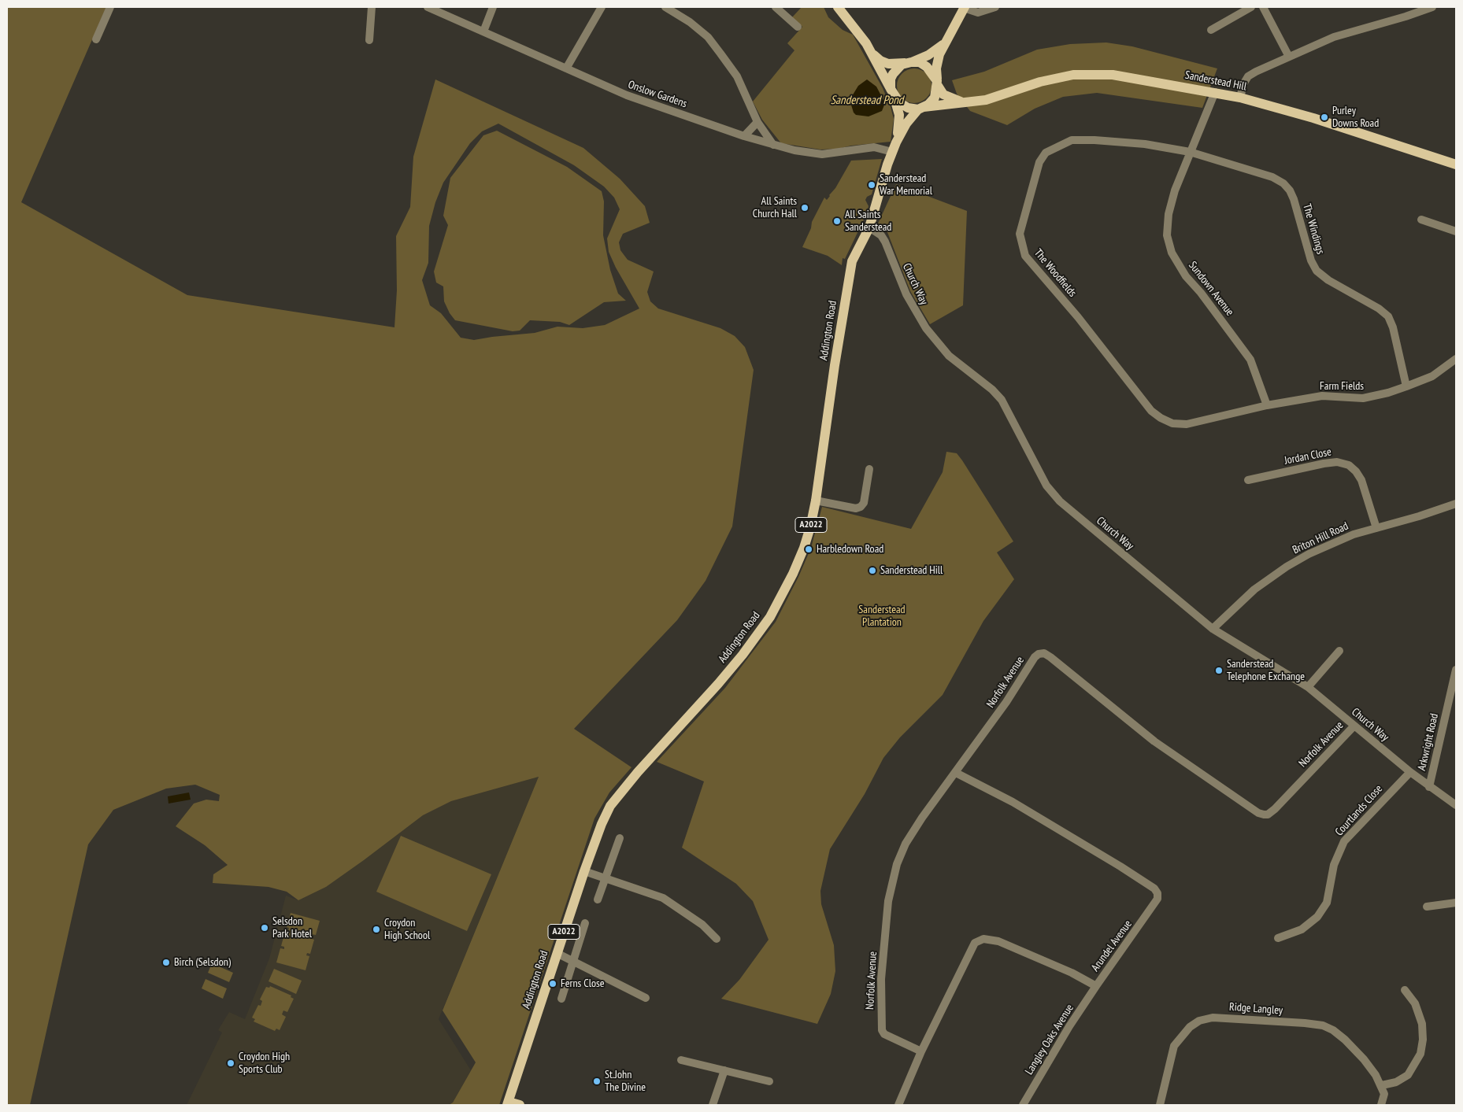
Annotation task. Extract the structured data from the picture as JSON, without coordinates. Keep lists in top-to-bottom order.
{
  "streets": {
    "main road": ["Sanderstead Hill", "Addington Road", "A2022"],
    "street": [
      "Onslow Gardens",
      "The Windings",
      "The Woodfields",
      "Church Way",
      "Sundown Avenue",
      "Farm Fields",
      "Jordan Close",
      "Briton Hill Road",
      "Norfolk Avenue",
      "Arkwright Road",
      "Courtlands Close",
      "Arundel Avenue",
      "Ridge Langley",
      "Langley Oaks Avenue"
    ]
  },
  "crossings": [
    ["Sanderstead Hill", "Sundown Avenue"],
    ["Sanderstead Hill", "A2022"],
    ["Onslow Gardens", "Addington Road"],
    ["Onslow Gardens", "A2022"],
    ["The Windings", "The Woodfields"],
    ["The Windings", "Sundown Avenue"],
    ["The Windings", "Farm Fields"],
    ["The Woodfields", "Sundown Avenue"],
    ["The Woodfields", "Farm Fields"],
    ["Church Way", "Addington Road"],
    ["Church Way", "Briton Hill Road"],
    ["Church Way", "Norfolk Avenue"],
    ["Church Way", "Arkwright Road"],
    ["Church Way", "Courtlands Close"],
    ["Sundown Avenue", "Farm Fields"],
    ["Addington Road", "A2022"],
    ["Jordan Close", "Briton Hill Road"],
    ["Norfolk Avenue", "Arundel Avenue"],
    ["Arundel Avenue", "Langley Oaks Avenue"]
  ],
  "water": ["Sanderstead Pond"],
  "parks": ["Sanderstead Plantation"],
  "places": [
    "Purley Downs Road",
    "Sanderstead War Memorial",
    "All Saints Church Hall",
    "All Saints Sanderstead",
    "Harbledown Road",
    "Sanderstead Hill",
    "Sanderstead Telephone Exchange",
    "Selsdon Park Hotel",
    "Croydon High School",
    "Birch (Selsdon)",
    "Ferns Close",
    "Croydon High Sports Club",
    "St.John The Divine"
  ]
}
